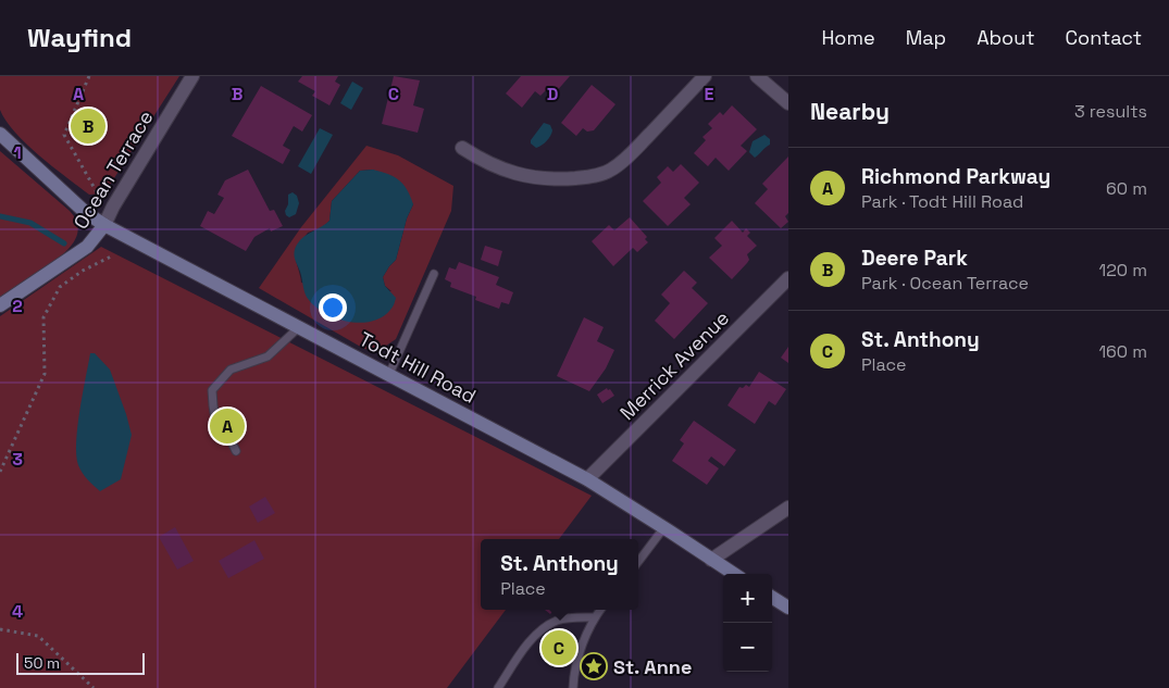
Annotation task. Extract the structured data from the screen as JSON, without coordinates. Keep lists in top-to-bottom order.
{
  "streets": {
    "street": ["Ocean Terrace", "Merrick Avenue", "Todt Hill Road"]
  },
  "crossings": [
    ["Ocean Terrace", "Todt Hill Road"],
    ["Merrick Avenue", "Todt Hill Road"]
  ],
  "places": {
    "place": ["St. Anne"]
  },
  "scale_bar": "50 m",
  "page": {
    "header": "Wayfind",
    "nav": [
      "Home",
      "Map",
      "About",
      "Contact"
    ],
    "heading": ["Nearby", "3 results"],
    "pins": ["B", "A", "C"],
    "list": [
      {
        "mark": "A",
        "name": "Richmond Parkway",
        "note": "Park · Todt Hill Road",
        "value": "60 m"
      },
      {
        "mark": "B",
        "name": "Deere Park",
        "note": "Park · Ocean Terrace",
        "value": "120 m"
      },
      {
        "mark": "C",
        "name": "St. Anthony",
        "note": "Place",
        "value": "160 m"
      }
    ],
    "popup": ["St. Anthony", "Place"],
    "map_buttons": ["+", "−"],
    "scale": "50 m"
  },
  "grid": {
    "columns": [
      "A",
      "B",
      "C",
      "D",
      "E"
    ],
    "rows": [
      "1",
      "2",
      "3",
      "4"
    ]
  }
}
